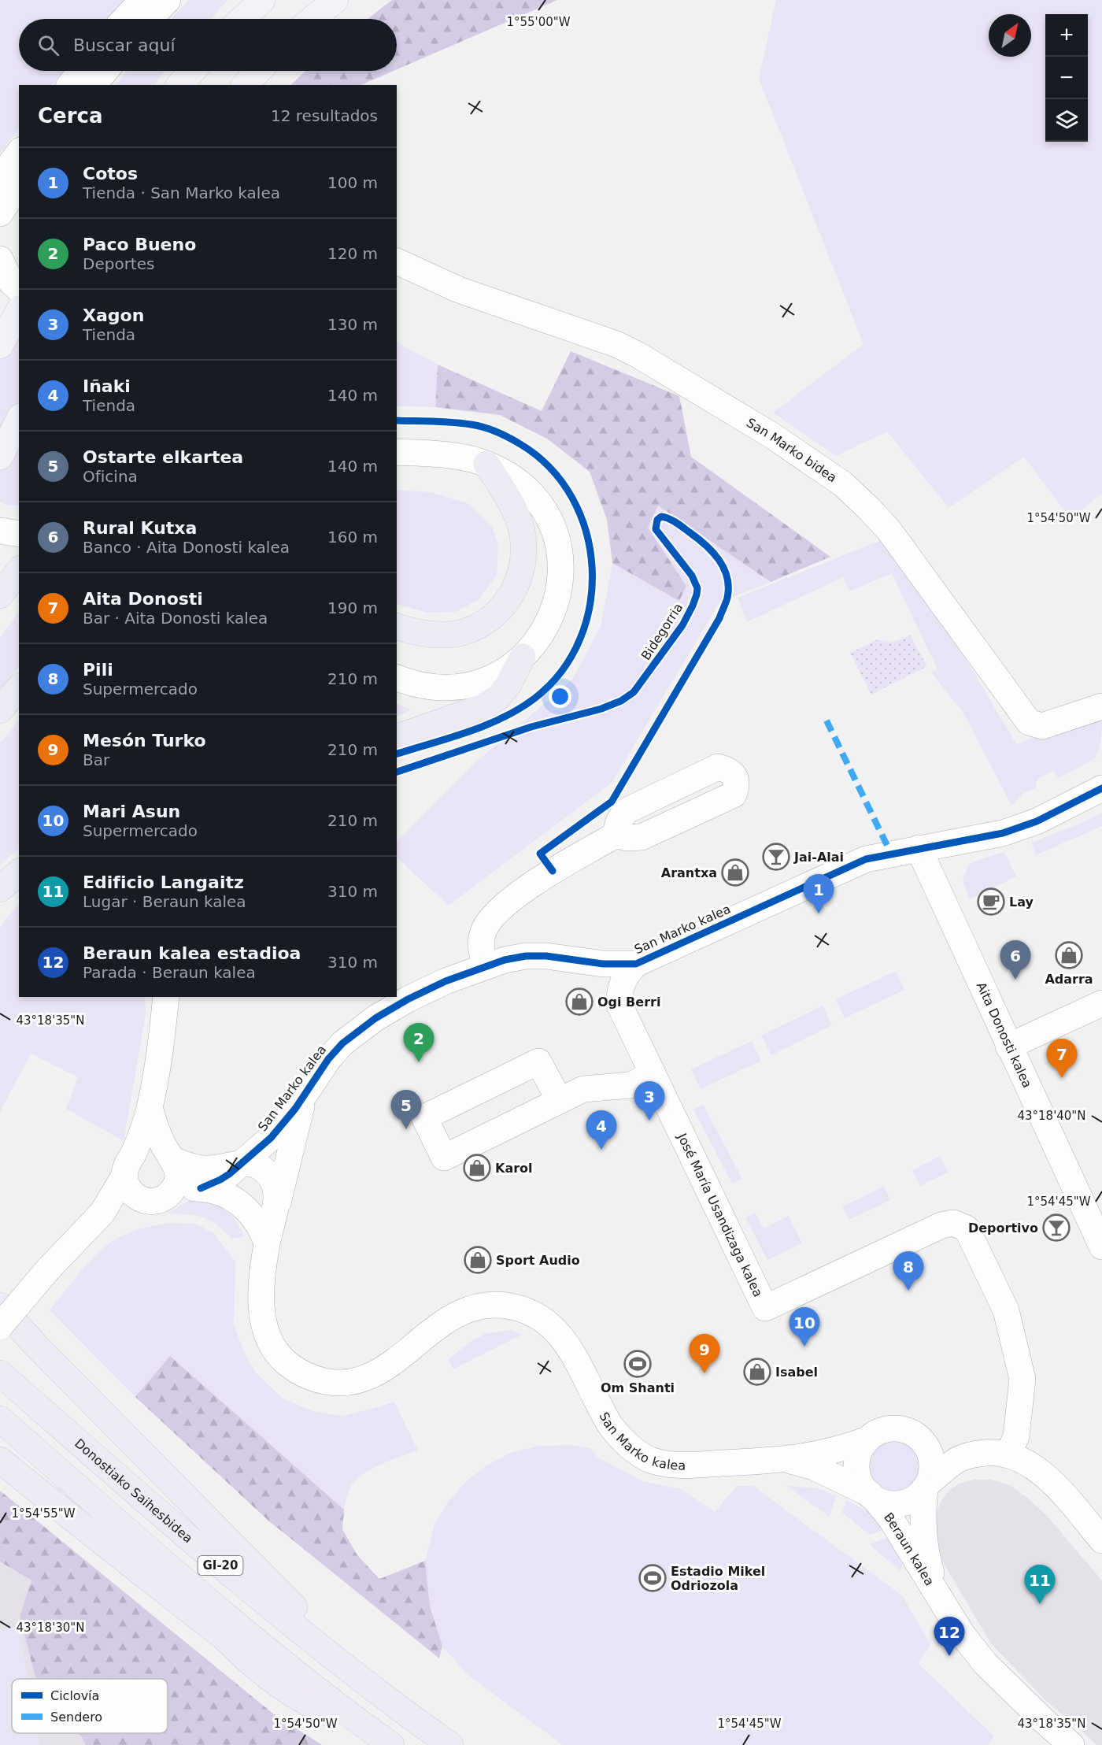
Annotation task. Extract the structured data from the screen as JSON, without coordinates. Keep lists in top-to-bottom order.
{
  "streets": {
    "highway": ["Donostiako Saihesbidea", "GI-20"],
    "street": [
      "San Marko bidea",
      "San Marko kalea",
      "Aita Donosti kalea",
      "José María Usandizaga kalea",
      "Beraun kalea"
    ],
    "cycle path": ["Bidegorria"]
  },
  "crossings": [
    ["San Marko kalea", "Aita Donosti kalea"],
    ["San Marko kalea", "José María Usandizaga kalea"],
    ["San Marko kalea", "Beraun kalea"]
  ],
  "places": {
    "bar": ["Jai-Alai", "Deportivo"],
    "shop": [
      "Arantxa",
      "Adarra",
      "Ogi Berri",
      "Karol",
      "Sport Audio",
      "Isabel"
    ],
    "cafe": ["Lay"],
    "sports": ["Om Shanti", "Estadio Mikel Odriozola"]
  },
  "legend": ["Ciclovía", "Sendero"],
  "north": "top right",
  "page": {
    "map_buttons": ["+", "−"],
    "search": "Buscar aquí",
    "heading": ["Cerca", "12 resultados"],
    "list": [
      {
        "mark": "1",
        "name": "Cotos",
        "note": "Tienda · San Marko kalea",
        "value": "100 m"
      },
      {
        "mark": "2",
        "name": "Paco Bueno",
        "note": "Deportes",
        "value": "120 m"
      },
      {
        "mark": "3",
        "name": "Xagon",
        "note": "Tienda",
        "value": "130 m"
      },
      {
        "mark": "4",
        "name": "Iñaki",
        "note": "Tienda",
        "value": "140 m"
      },
      {
        "mark": "5",
        "name": "Ostarte elkartea",
        "note": "Oficina",
        "value": "140 m"
      },
      {
        "mark": "6",
        "name": "Rural Kutxa",
        "note": "Banco · Aita Donosti kalea",
        "value": "160 m"
      },
      {
        "mark": "7",
        "name": "Aita Donosti",
        "note": "Bar · Aita Donosti kalea",
        "value": "190 m"
      },
      {
        "mark": "8",
        "name": "Pili",
        "note": "Supermercado",
        "value": "210 m"
      },
      {
        "mark": "9",
        "name": "Mesón Turko",
        "note": "Bar",
        "value": "210 m"
      },
      {
        "mark": "10",
        "name": "Mari Asun",
        "note": "Supermercado",
        "value": "210 m"
      },
      {
        "mark": "11",
        "name": "Edificio Langaitz",
        "note": "Lugar · Beraun kalea",
        "value": "310 m"
      },
      {
        "mark": "12",
        "name": "Beraun kalea estadioa",
        "note": "Parada · Beraun kalea",
        "value": "310 m"
      }
    ],
    "pins": [
      "1",
      "6",
      "2",
      "7",
      "3",
      "5",
      "4",
      "8",
      "10",
      "9",
      "11",
      "12"
    ]
  },
  "coordinates": [
    "1°55'00\"W",
    "1°54'50\"W",
    "43°18'35\"N",
    "43°18'40\"N",
    "1°54'45\"W",
    "1°54'55\"W",
    "43°18'30\"N"
  ]
}
